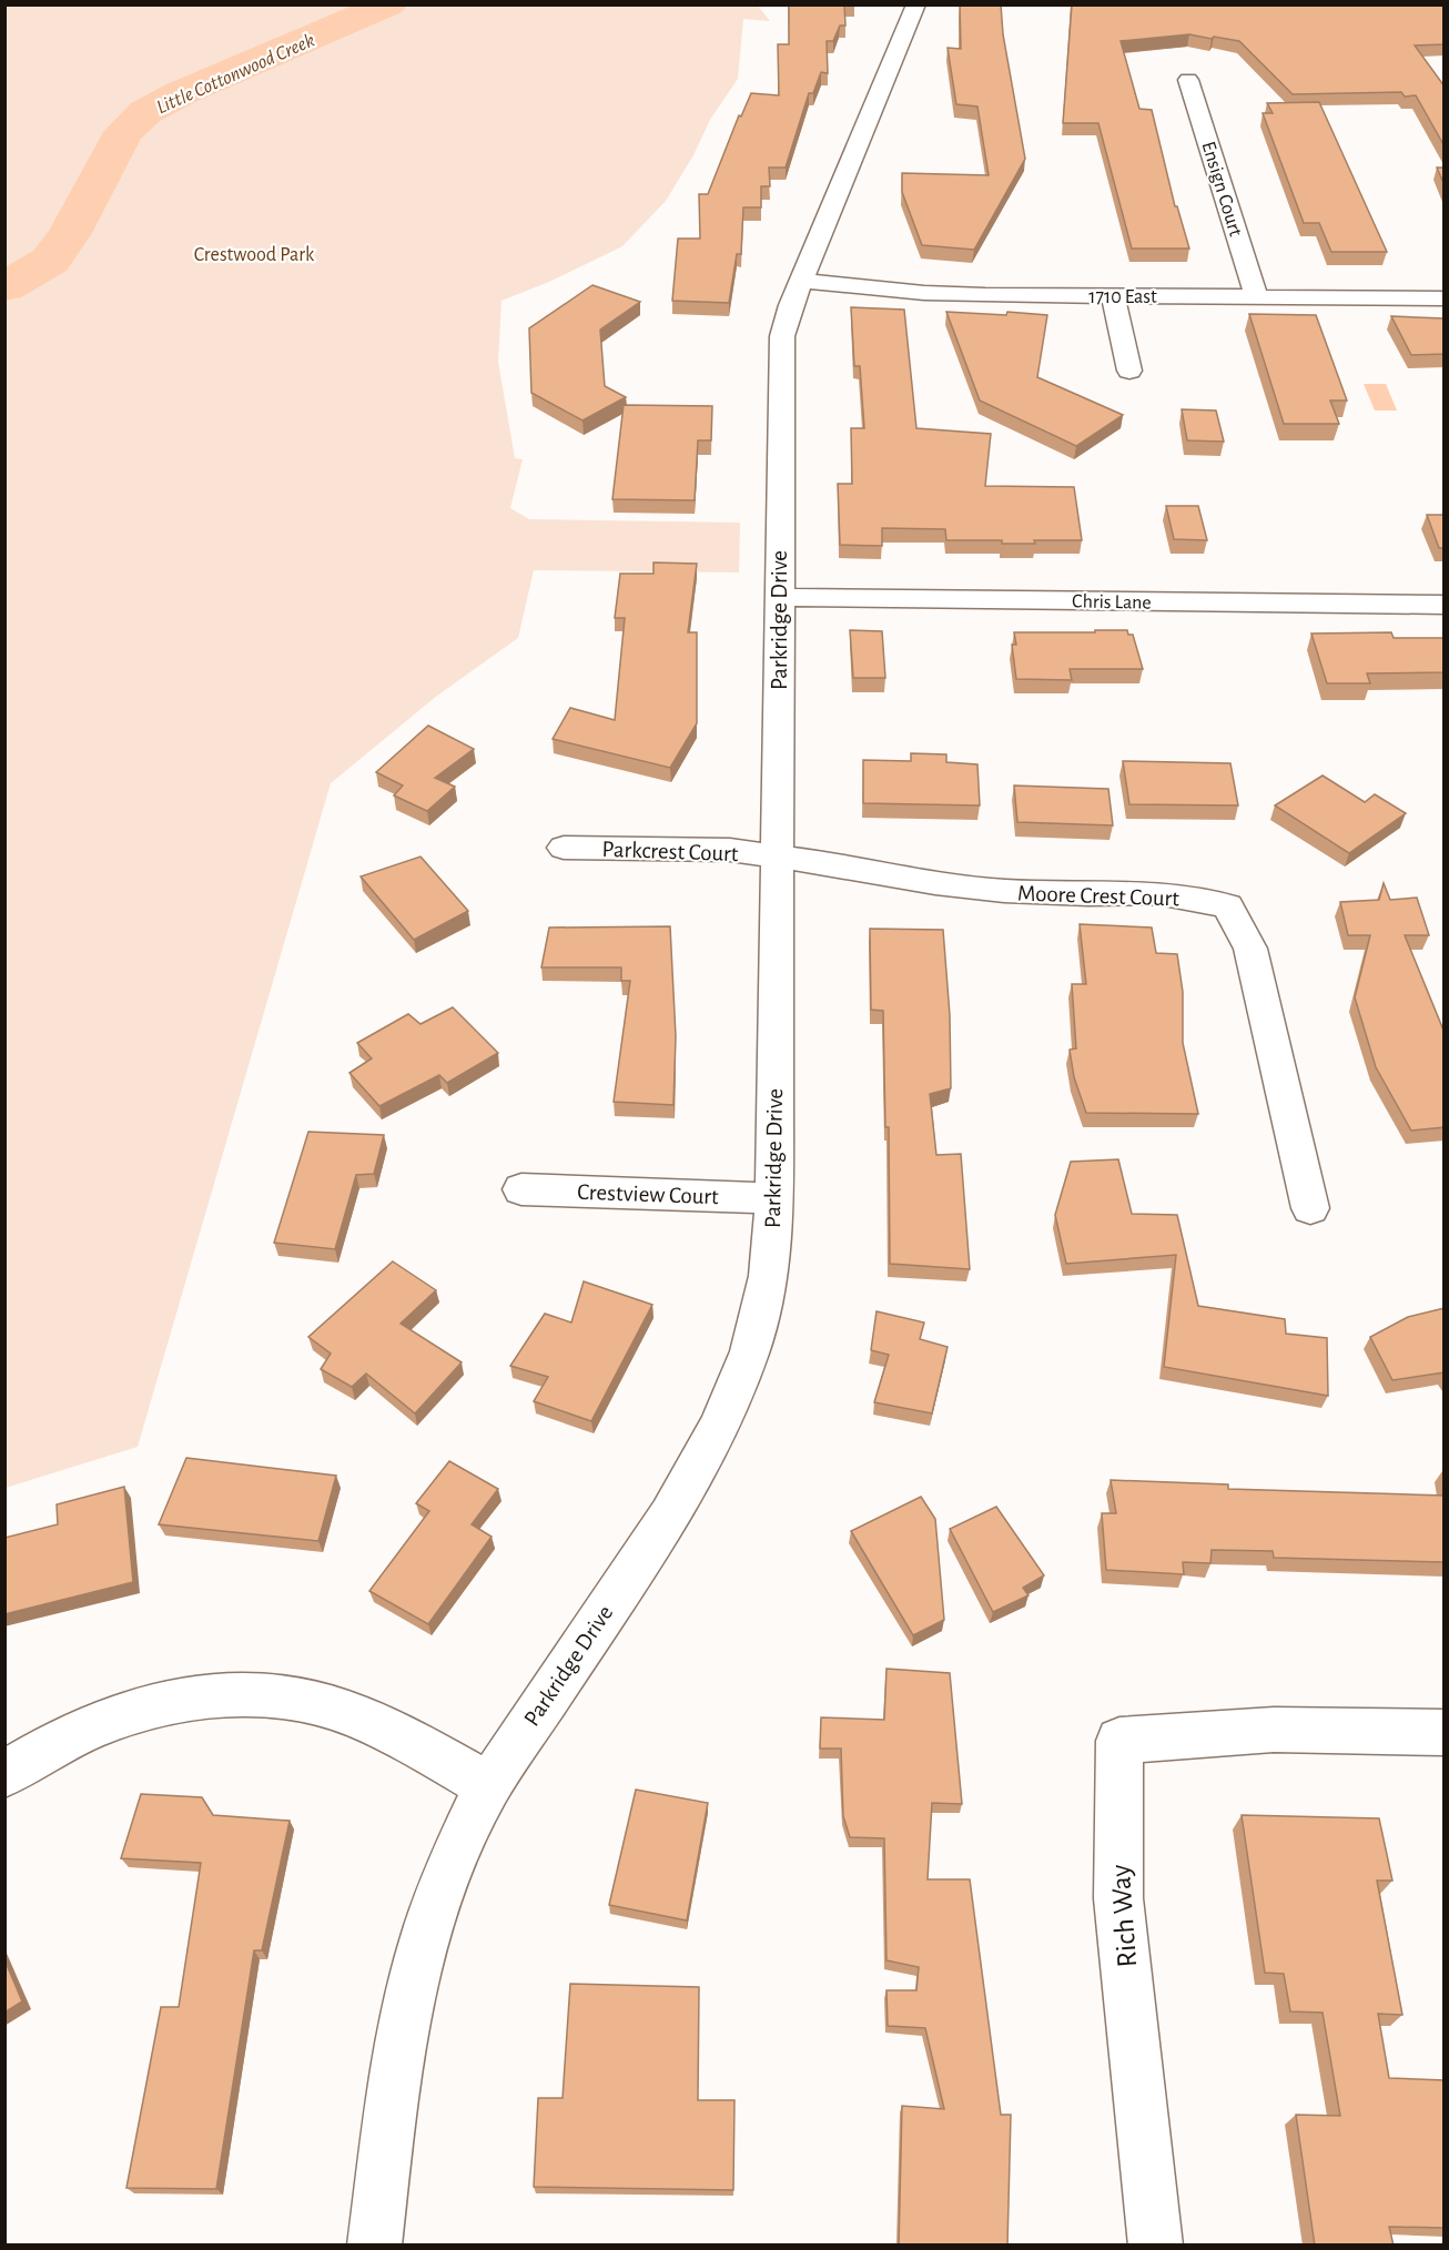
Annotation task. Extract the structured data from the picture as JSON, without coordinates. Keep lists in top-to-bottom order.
{
  "streets": {
    "street": [
      "Ensign Court",
      "1710 East",
      "Chris Lane",
      "Parkridge Drive",
      "Parkcrest Court",
      "Moore Crest Court",
      "Crestview Court",
      "Rich Way"
    ]
  },
  "crossings": [
    ["Ensign Court", "1710 East"],
    ["1710 East", "Parkridge Drive"],
    ["Chris Lane", "Parkridge Drive"],
    ["Parkridge Drive", "Parkcrest Court"],
    ["Parkridge Drive", "Moore Crest Court"],
    ["Parkridge Drive", "Crestview Court"],
    ["Parkcrest Court", "Moore Crest Court"]
  ],
  "water": ["Little Cottonwood Creek"],
  "parks": ["Crestwood Park"]
}
